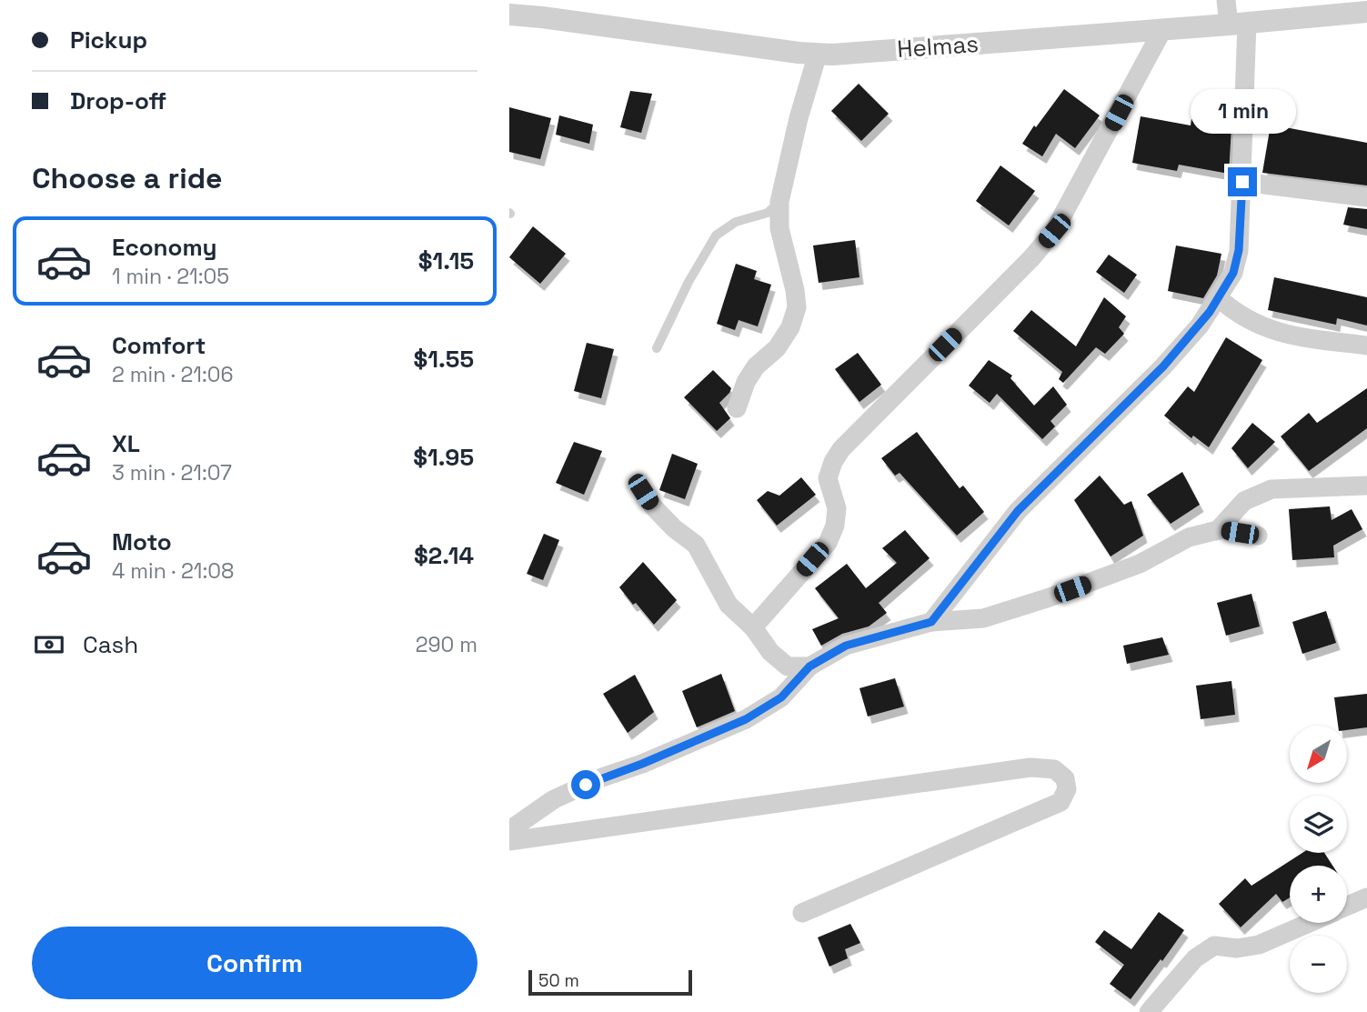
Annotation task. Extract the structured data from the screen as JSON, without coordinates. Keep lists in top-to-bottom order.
{
  "streets": {
    "street": ["Helmas"]
  },
  "scale_bar": "50 m",
  "north": "bottom left",
  "page": {
    "banner": ["Pickup", "Drop-off"],
    "bubble": "1 min",
    "heading": "Choose a ride",
    "list": [
      {
        "name": "Economy",
        "note": "1 min · 21:05",
        "value": "$1.15"
      },
      {
        "name": "Comfort",
        "note": "2 min · 21:06",
        "value": "$1.55"
      },
      {
        "name": "XL",
        "note": "3 min · 21:07",
        "value": "$1.95"
      },
      {
        "name": "Moto",
        "note": "4 min · 21:08",
        "value": "$2.14"
      }
    ],
    "pay": ["Cash", "290 m"],
    "map_buttons": ["+", "−"],
    "buttons": "Confirm",
    "scale": "50 m"
  }
}
